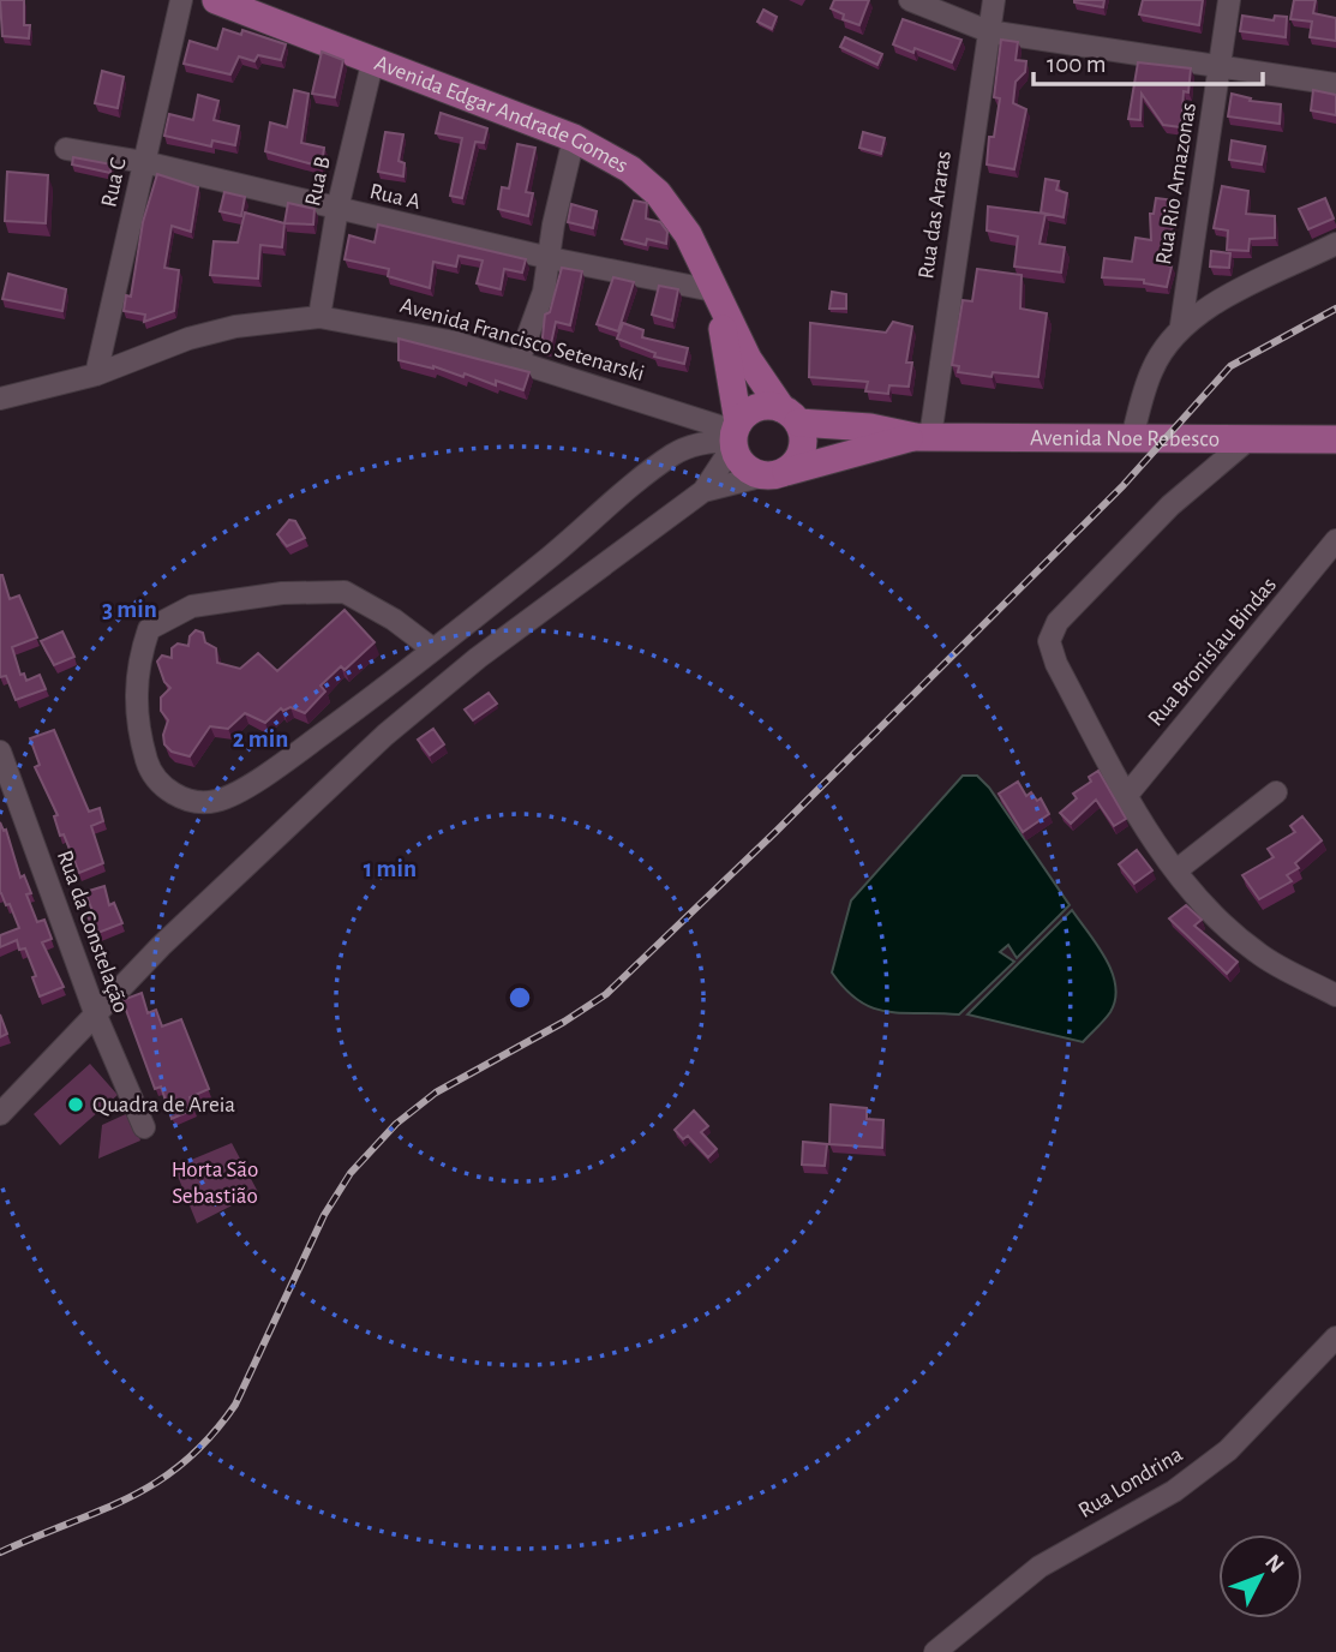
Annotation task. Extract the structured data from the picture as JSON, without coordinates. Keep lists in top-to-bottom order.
{
  "streets": {
    "main road": ["Avenida Edgar Andrade Gomes", "Avenida Noe Rebesco"],
    "street": [
      "Rua B",
      "Rua C",
      "Rua Rio Amazonas",
      "Rua A",
      "Rua das Araras",
      "Avenida Francisco Setenarski",
      "Rua Bronislau Bindas",
      "Rua da Constelação",
      "Rua Londrina"
    ]
  },
  "crossings": [
    ["Avenida Edgar Andrade Gomes", "Rua B"],
    ["Avenida Edgar Andrade Gomes", "Rua A"],
    ["Avenida Edgar Andrade Gomes", "Avenida Francisco Setenarski"],
    ["Avenida Edgar Andrade Gomes", "Avenida Noe Rebesco"],
    ["Rua B", "Rua A"],
    ["Rua B", "Avenida Francisco Setenarski"],
    ["Rua C", "Rua A"],
    ["Rua C", "Avenida Francisco Setenarski"],
    ["Rua das Araras", "Avenida Noe Rebesco"],
    ["Avenida Francisco Setenarski", "Avenida Noe Rebesco"]
  ],
  "parks": ["Horta São Sebastião"],
  "places": ["Quadra de Areia"],
  "scale_bar": "100 m",
  "north": "top right",
  "rings": ["3 min", "2 min", "1 min"]
}
